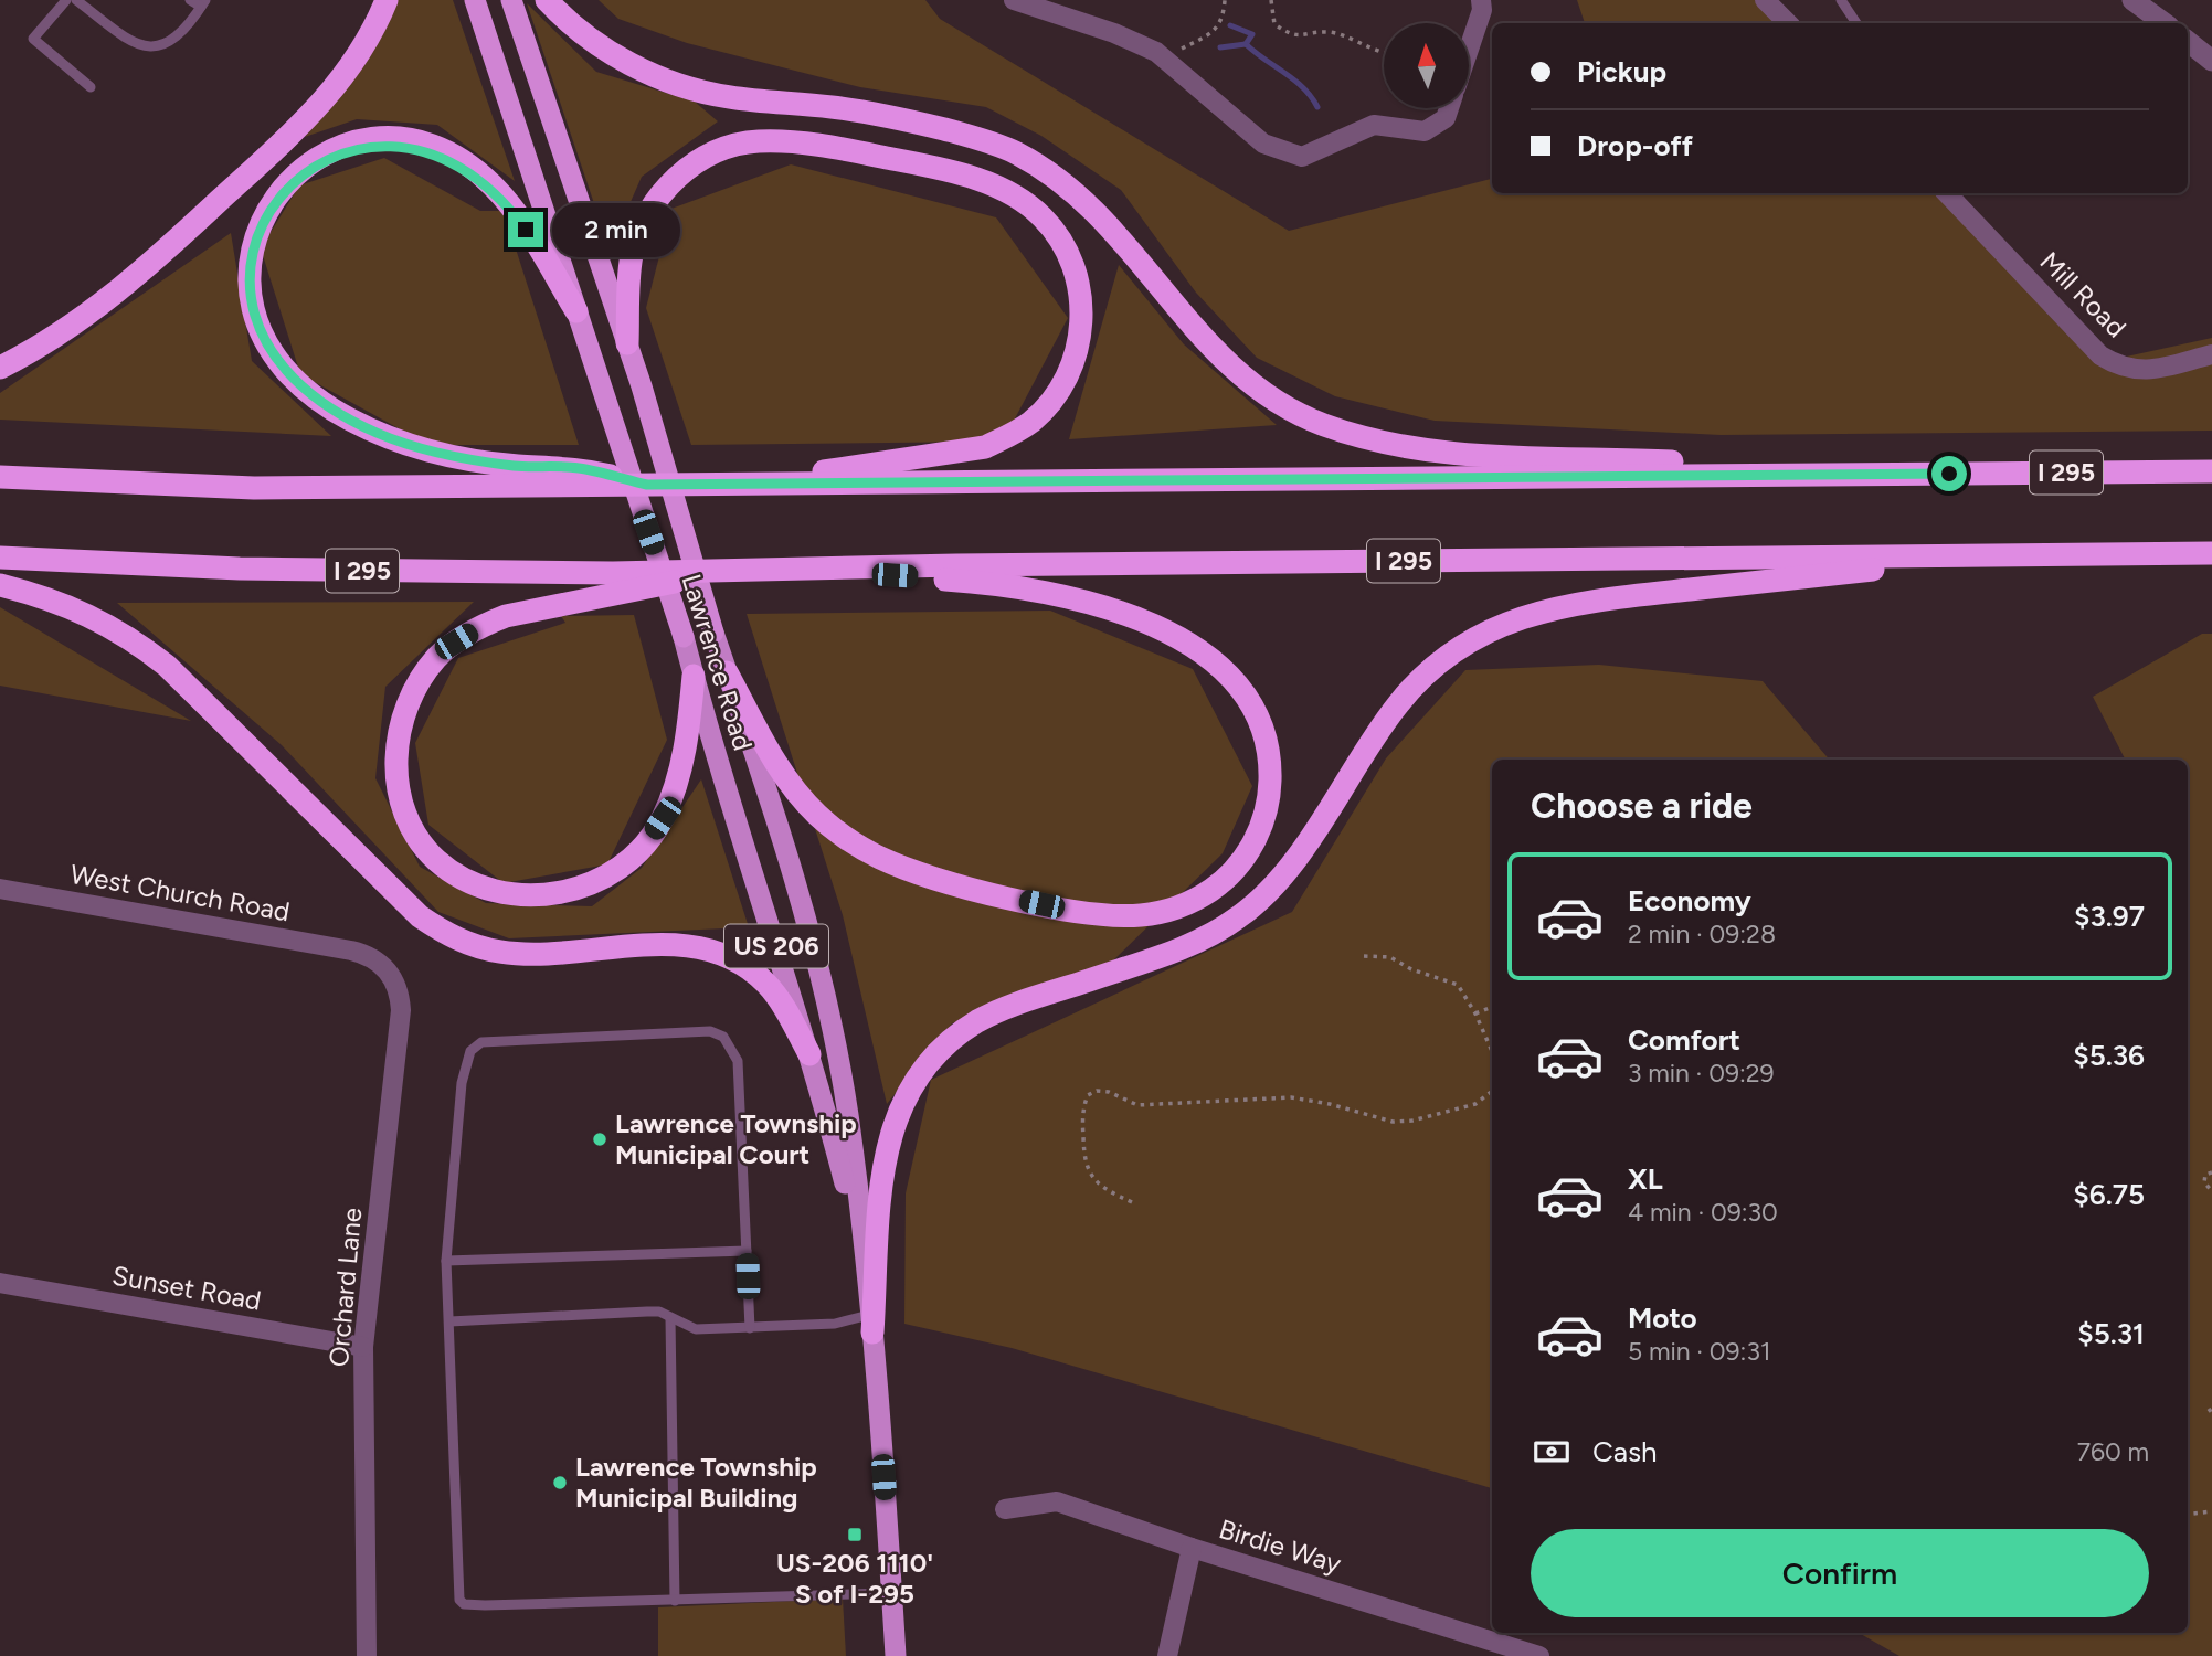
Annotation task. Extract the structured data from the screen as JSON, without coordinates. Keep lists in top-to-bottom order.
{
  "streets": {
    "highway": ["I 295", "Lawrence Road", "US 206"],
    "street": [
      "Mill Road",
      "West Church Road",
      "Orchard Lane",
      "Sunset Road",
      "Birdie Way"
    ]
  },
  "crossings": [
    ["West Church Road", "Orchard Lane"],
    ["Orchard Lane", "Sunset Road"]
  ],
  "places": {
    "other": ["Lawrence Township Municipal Court", "Lawrence Township Municipal Building"],
    "transit": ["US-206 1110' S of I-295"]
  },
  "north": "top",
  "page": {
    "banner": ["Pickup", "Drop-off"],
    "bubble": "2 min",
    "heading": "Choose a ride",
    "list": [
      {
        "name": "Economy",
        "note": "2 min · 09:28",
        "value": "$3.97"
      },
      {
        "name": "Comfort",
        "note": "3 min · 09:29",
        "value": "$5.36"
      },
      {
        "name": "XL",
        "note": "4 min · 09:30",
        "value": "$6.75"
      },
      {
        "name": "Moto",
        "note": "5 min · 09:31",
        "value": "$5.31"
      }
    ],
    "pay": ["Cash", "760 m"],
    "buttons": "Confirm"
  }
}
